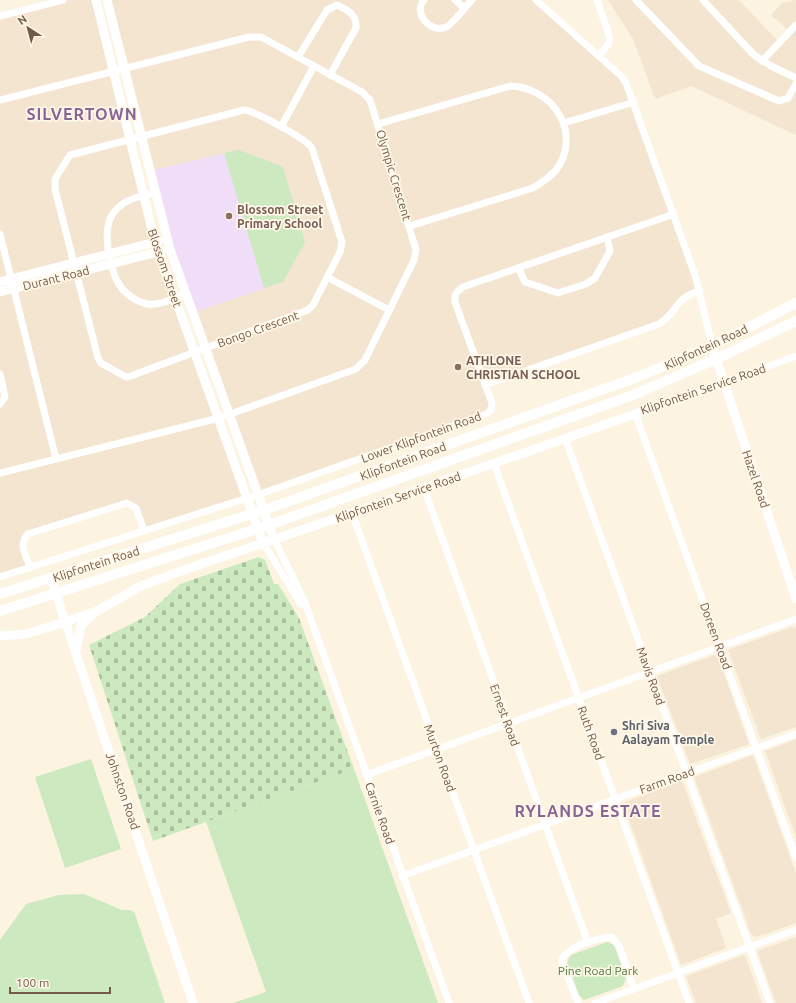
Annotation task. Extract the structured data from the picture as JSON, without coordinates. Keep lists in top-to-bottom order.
{
  "streets": {
    "main road": ["Klipfontein Road"],
    "street": [
      "Olympic Crescent",
      "Blossom Street",
      "Durant Road",
      "Bongo Crescent",
      "Klipfontein Service Road",
      "Lower Klipfontein Road",
      "Hazel Road",
      "Doreen Road",
      "Mavis Road",
      "Ernest Road",
      "Ruth Road",
      "Murton Road",
      "Farm Road",
      "Johnston Road",
      "Carnie Road"
    ]
  },
  "crossings": [
    ["Olympic Crescent", "Blossom Street"],
    ["Blossom Street", "Durant Road"],
    ["Blossom Street", "Bongo Crescent"],
    ["Blossom Street", "Klipfontein Road"],
    ["Blossom Street", "Lower Klipfontein Road"],
    ["Blossom Street", "Carnie Road"],
    ["Durant Road", "Bongo Crescent"],
    ["Klipfontein Road", "Hazel Road"],
    ["Klipfontein Road", "Johnston Road"],
    ["Klipfontein Road", "Carnie Road"],
    ["Klipfontein Service Road", "Hazel Road"],
    ["Klipfontein Service Road", "Doreen Road"],
    ["Klipfontein Service Road", "Mavis Road"],
    ["Klipfontein Service Road", "Ernest Road"],
    ["Klipfontein Service Road", "Ruth Road"],
    ["Klipfontein Service Road", "Murton Road"],
    ["Klipfontein Service Road", "Johnston Road"],
    ["Klipfontein Service Road", "Carnie Road"],
    ["Doreen Road", "Farm Road"],
    ["Mavis Road", "Farm Road"],
    ["Ernest Road", "Farm Road"],
    ["Ruth Road", "Farm Road"],
    ["Murton Road", "Farm Road"],
    ["Farm Road", "Carnie Road"]
  ],
  "districts": ["SILVERTOWN", "RYLANDS ESTATE"],
  "parks": ["Pine Road Park"],
  "places": ["Blossom Street Primary School", "ATHLONE CHRISTIAN SCHOOL", "Shri Siva Aalayam Temple"],
  "scale_bar": "100 m",
  "north": "top left"
}
